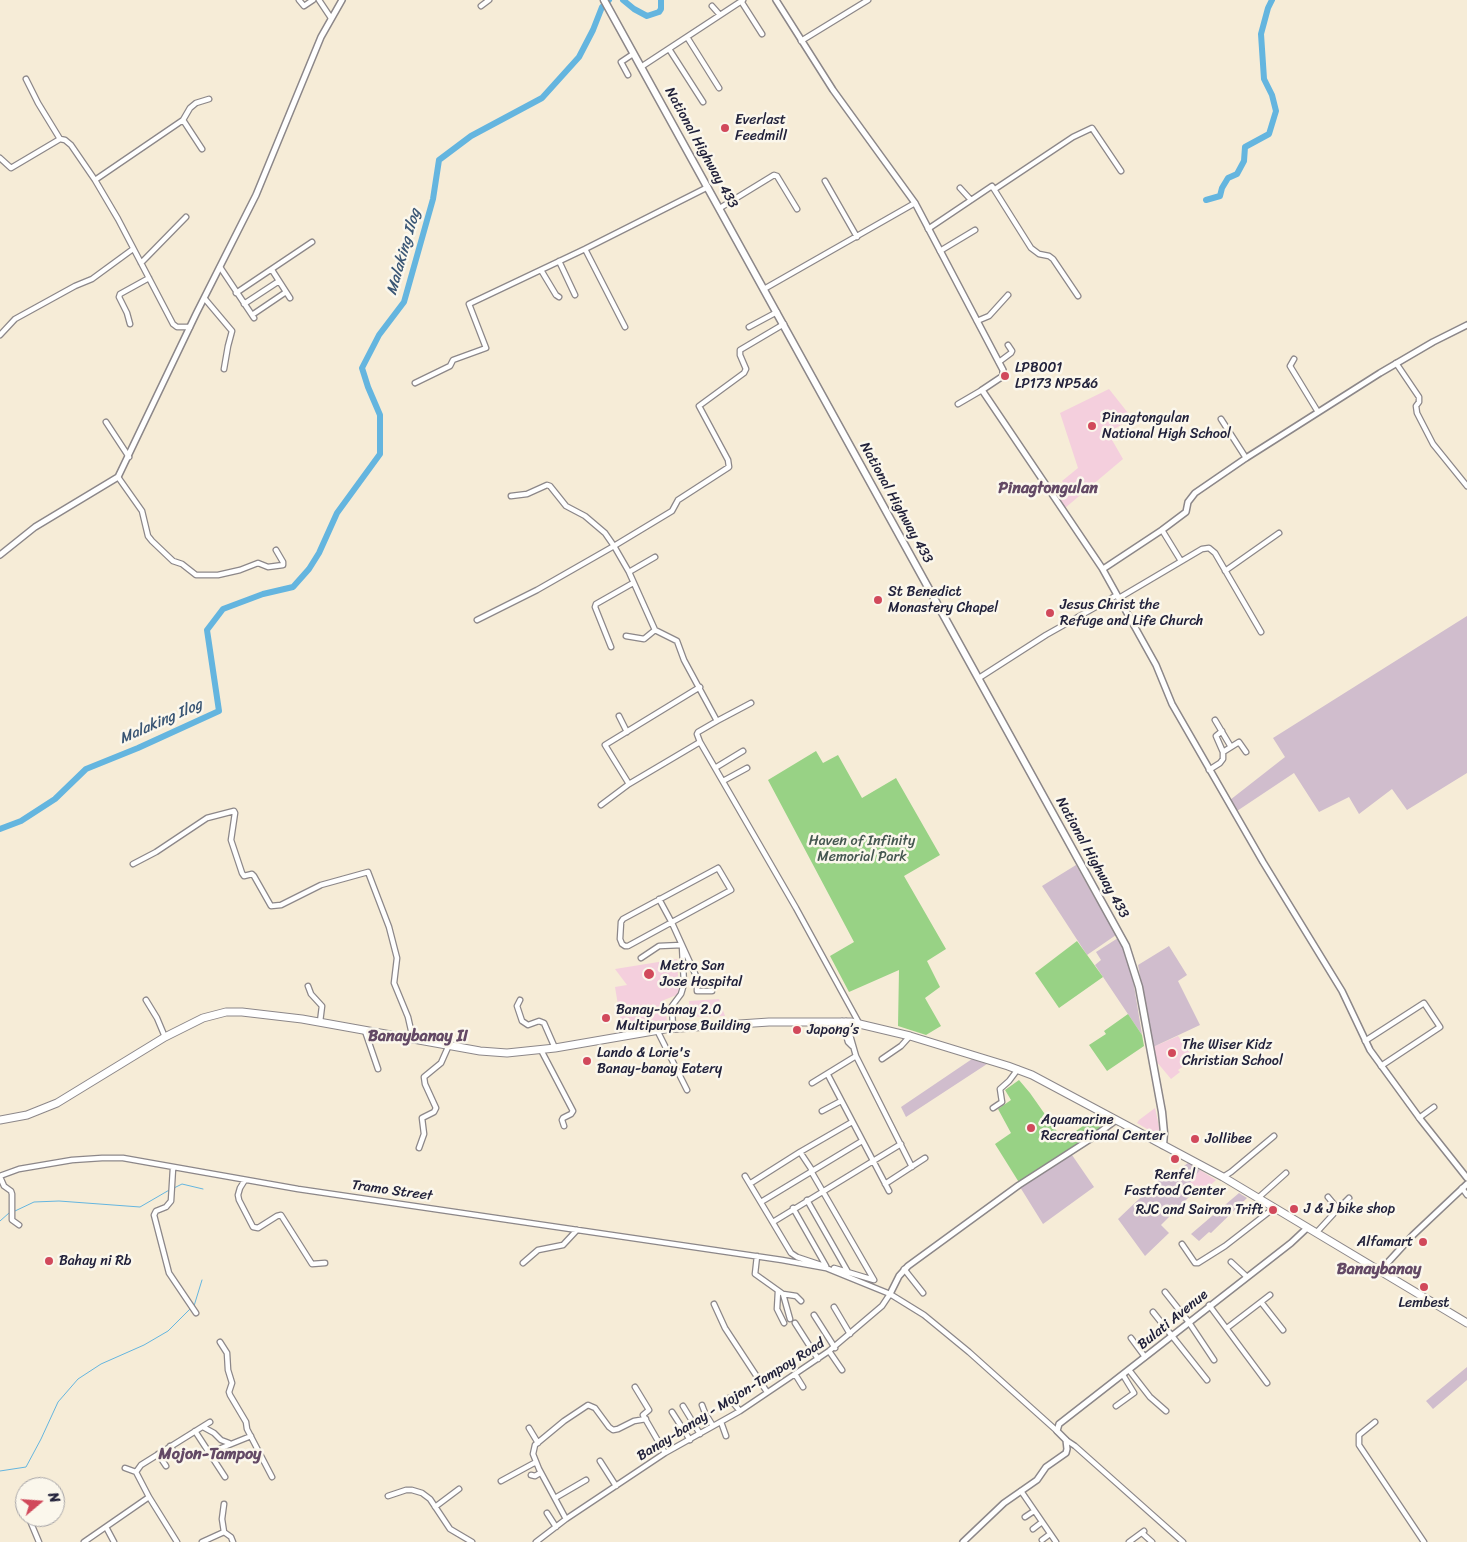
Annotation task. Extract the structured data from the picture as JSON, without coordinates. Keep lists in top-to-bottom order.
{
  "streets": {
    "main road": ["National Highway 433"],
    "street": ["Tramo Street", "Bulati Avenue", "Banay-banay - Mojon-Tampoy Road"]
  },
  "crossings": [
    ["Tramo Street", "Bulati Avenue"],
    ["Tramo Street", "Banay-banay - Mojon-Tampoy Road"]
  ],
  "districts": [
    "Pinagtongulan",
    "Banaybanay II",
    "Banaybanay",
    "Mojon-Tampoy"
  ],
  "water": ["Malaking Ilog"],
  "parks": ["Haven of Infinity Memorial Park"],
  "places": [
    "Everlast Feedmill",
    "LPB001 LP173 NP5&6",
    "Pinagtongulan National High School",
    "St Benedict Monastery Chapel",
    "Jesus Christ the Refuge and Life Church",
    "Metro San Jose Hospital",
    "Banay-banay 2.0 Multipurpose Building",
    "Japong’s",
    "The Wiser Kidz Christian School",
    "Lando & Lorie's Banay-banay Eatery",
    "Aquamarine Recreational Center",
    "Jollibee",
    "Renfel Fastfood Center",
    "J & J bike shop",
    "RJC and Sairom Trift",
    "Alfamart",
    "Bahay ni Rb",
    "Lembest"
  ],
  "north": "right"
}
